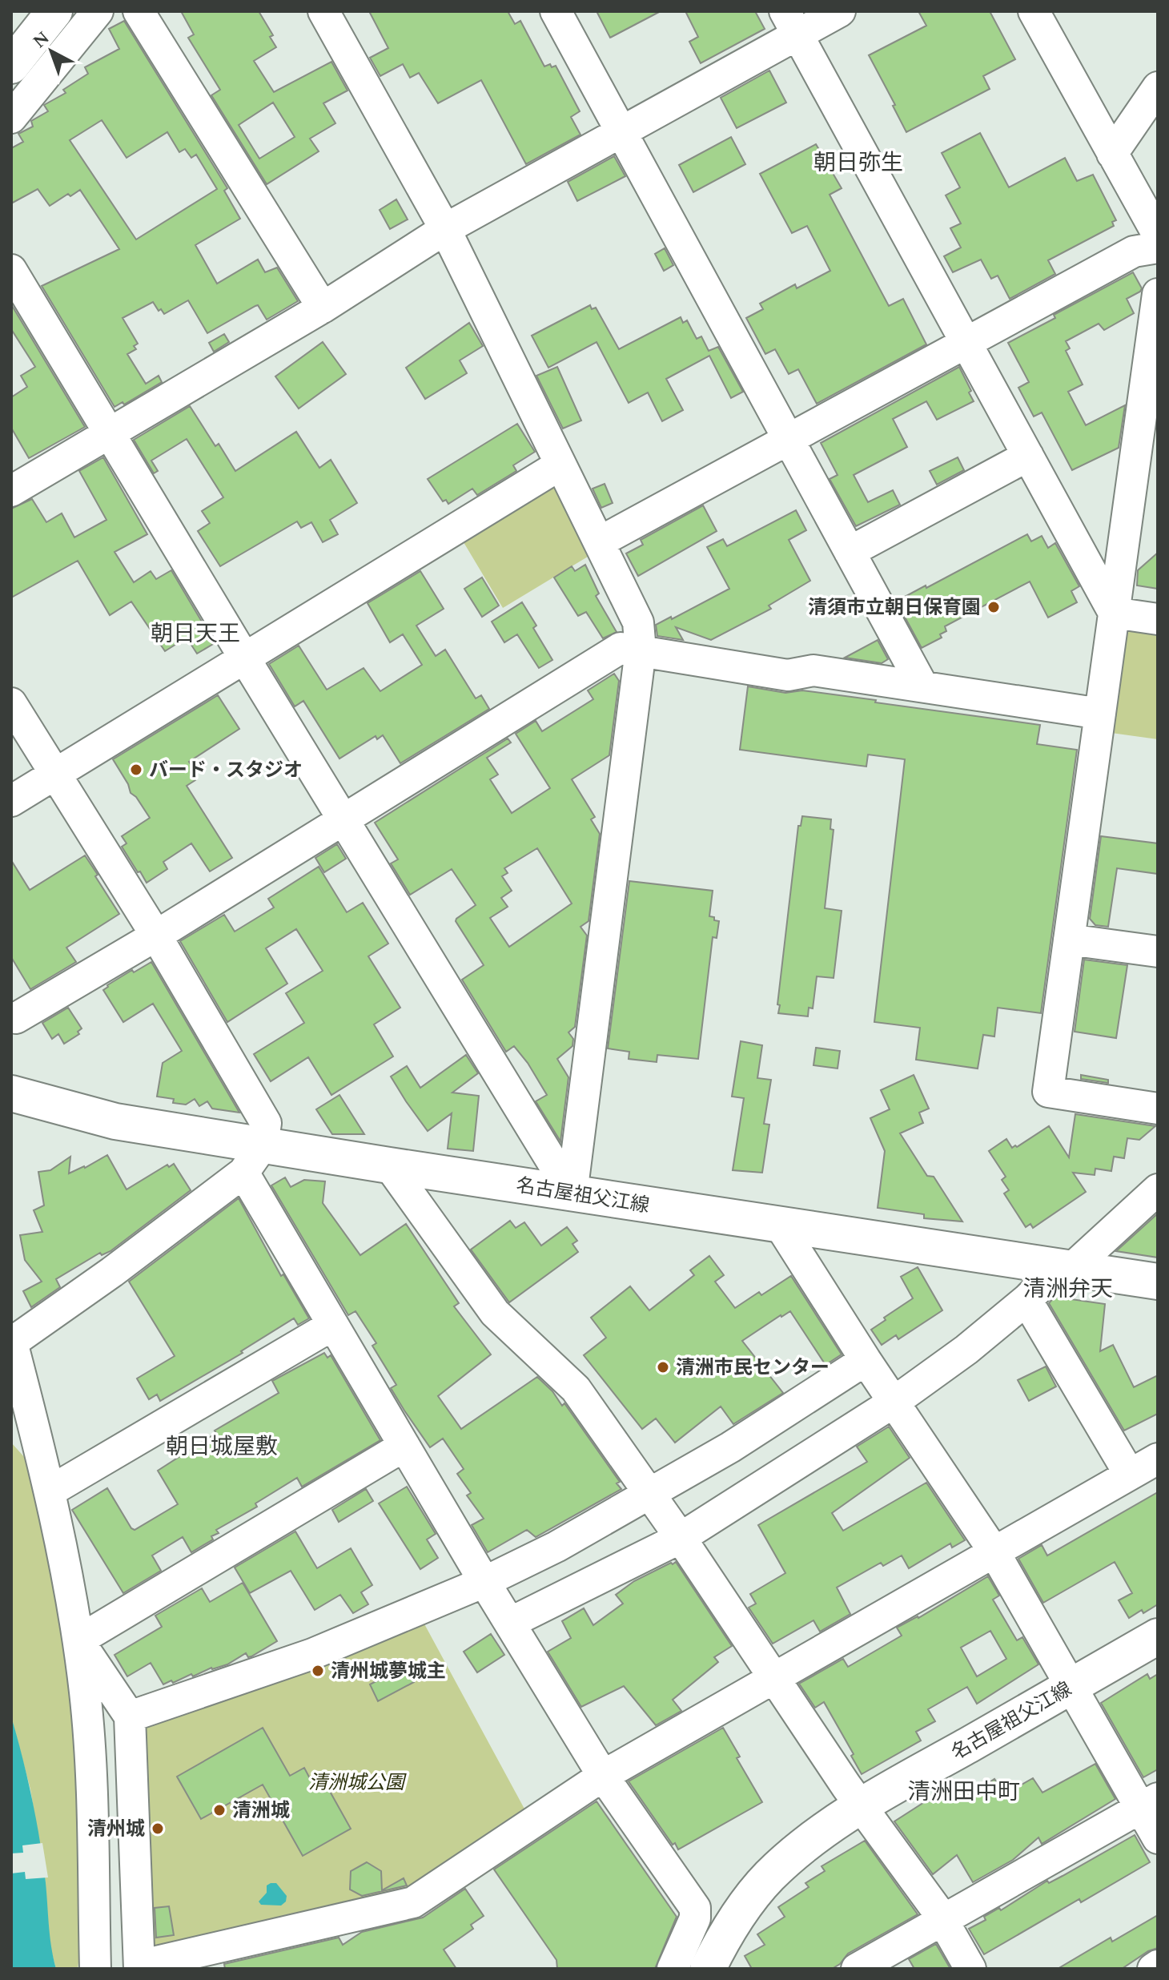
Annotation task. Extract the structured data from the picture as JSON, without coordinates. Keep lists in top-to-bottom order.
{
  "streets": {
    "main road": ["名古屋祖父江線"]
  },
  "districts": [
    "朝日弥生",
    "朝日天王",
    "清洲弁天",
    "朝日城屋敷",
    "清洲田中町"
  ],
  "parks": ["清洲城公園"],
  "places": [
    "清須市立朝日保育園",
    "バード・スタジオ",
    "清洲市民センター",
    "清州城夢城主",
    "清洲城",
    "清州城"
  ],
  "north": "top left"
}
